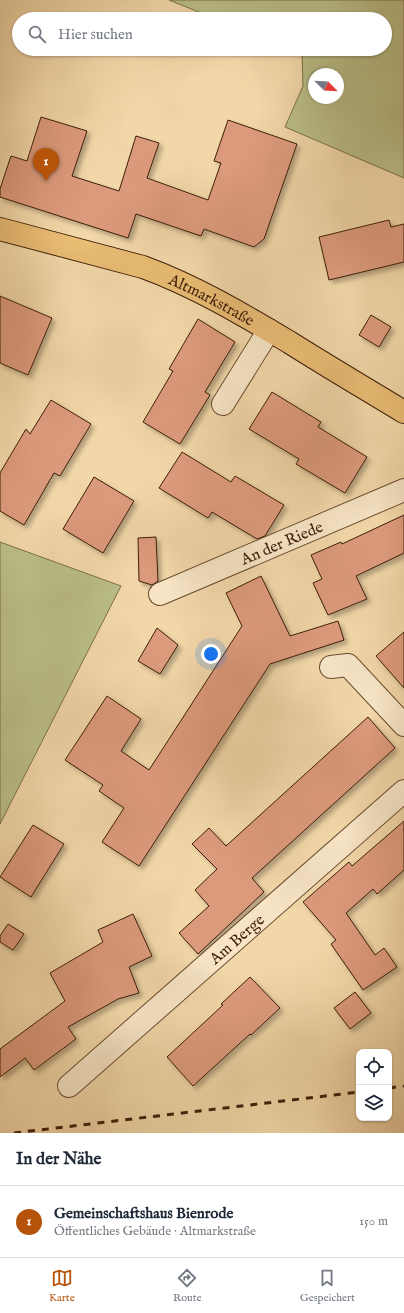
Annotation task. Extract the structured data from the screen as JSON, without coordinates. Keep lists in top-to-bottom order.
{
  "streets": {
    "main road": ["Altmarkstraße"],
    "street": ["An der Riede", "Am Berge"]
  },
  "north": "bottom right",
  "page": {
    "search": "Hier suchen",
    "pins": "1",
    "heading": "In der Nähe",
    "list": [
      {
        "mark": "1",
        "name": "Gemeinschaftshaus Bienrode",
        "note": "Öffentliches Gebäude · Altmarkstraße",
        "value": "150 m"
      }
    ],
    "nav": ["Karte", "Route", "Gespeichert"]
  }
}
